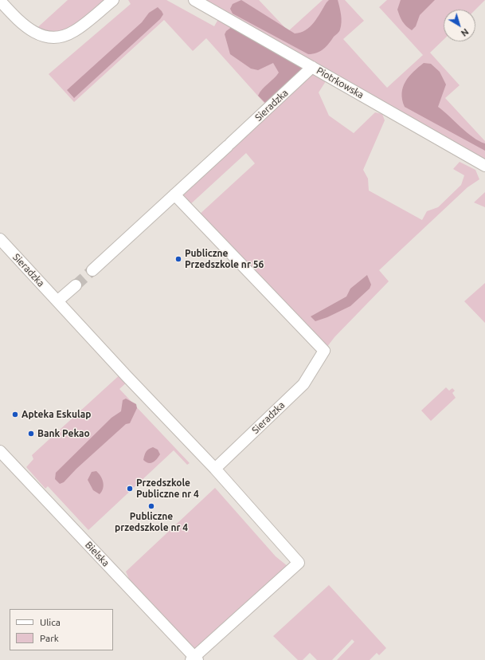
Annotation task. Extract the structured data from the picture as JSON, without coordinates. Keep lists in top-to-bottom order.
{
  "streets": {
    "street": ["Piotrkowska", "Sieradzka", "Bielska"]
  },
  "crossings": [
    ["Piotrkowska", "Sieradzka"]
  ],
  "places": [
    "Publiczne Przedszkole nr 56",
    "Apteka Eskulap",
    "Bank Pekao",
    "Przedszkole Publiczne nr 4",
    "Publiczne przedszkole nr 4"
  ],
  "legend": ["Ulica", "Park"],
  "north": "bottom right"
}
